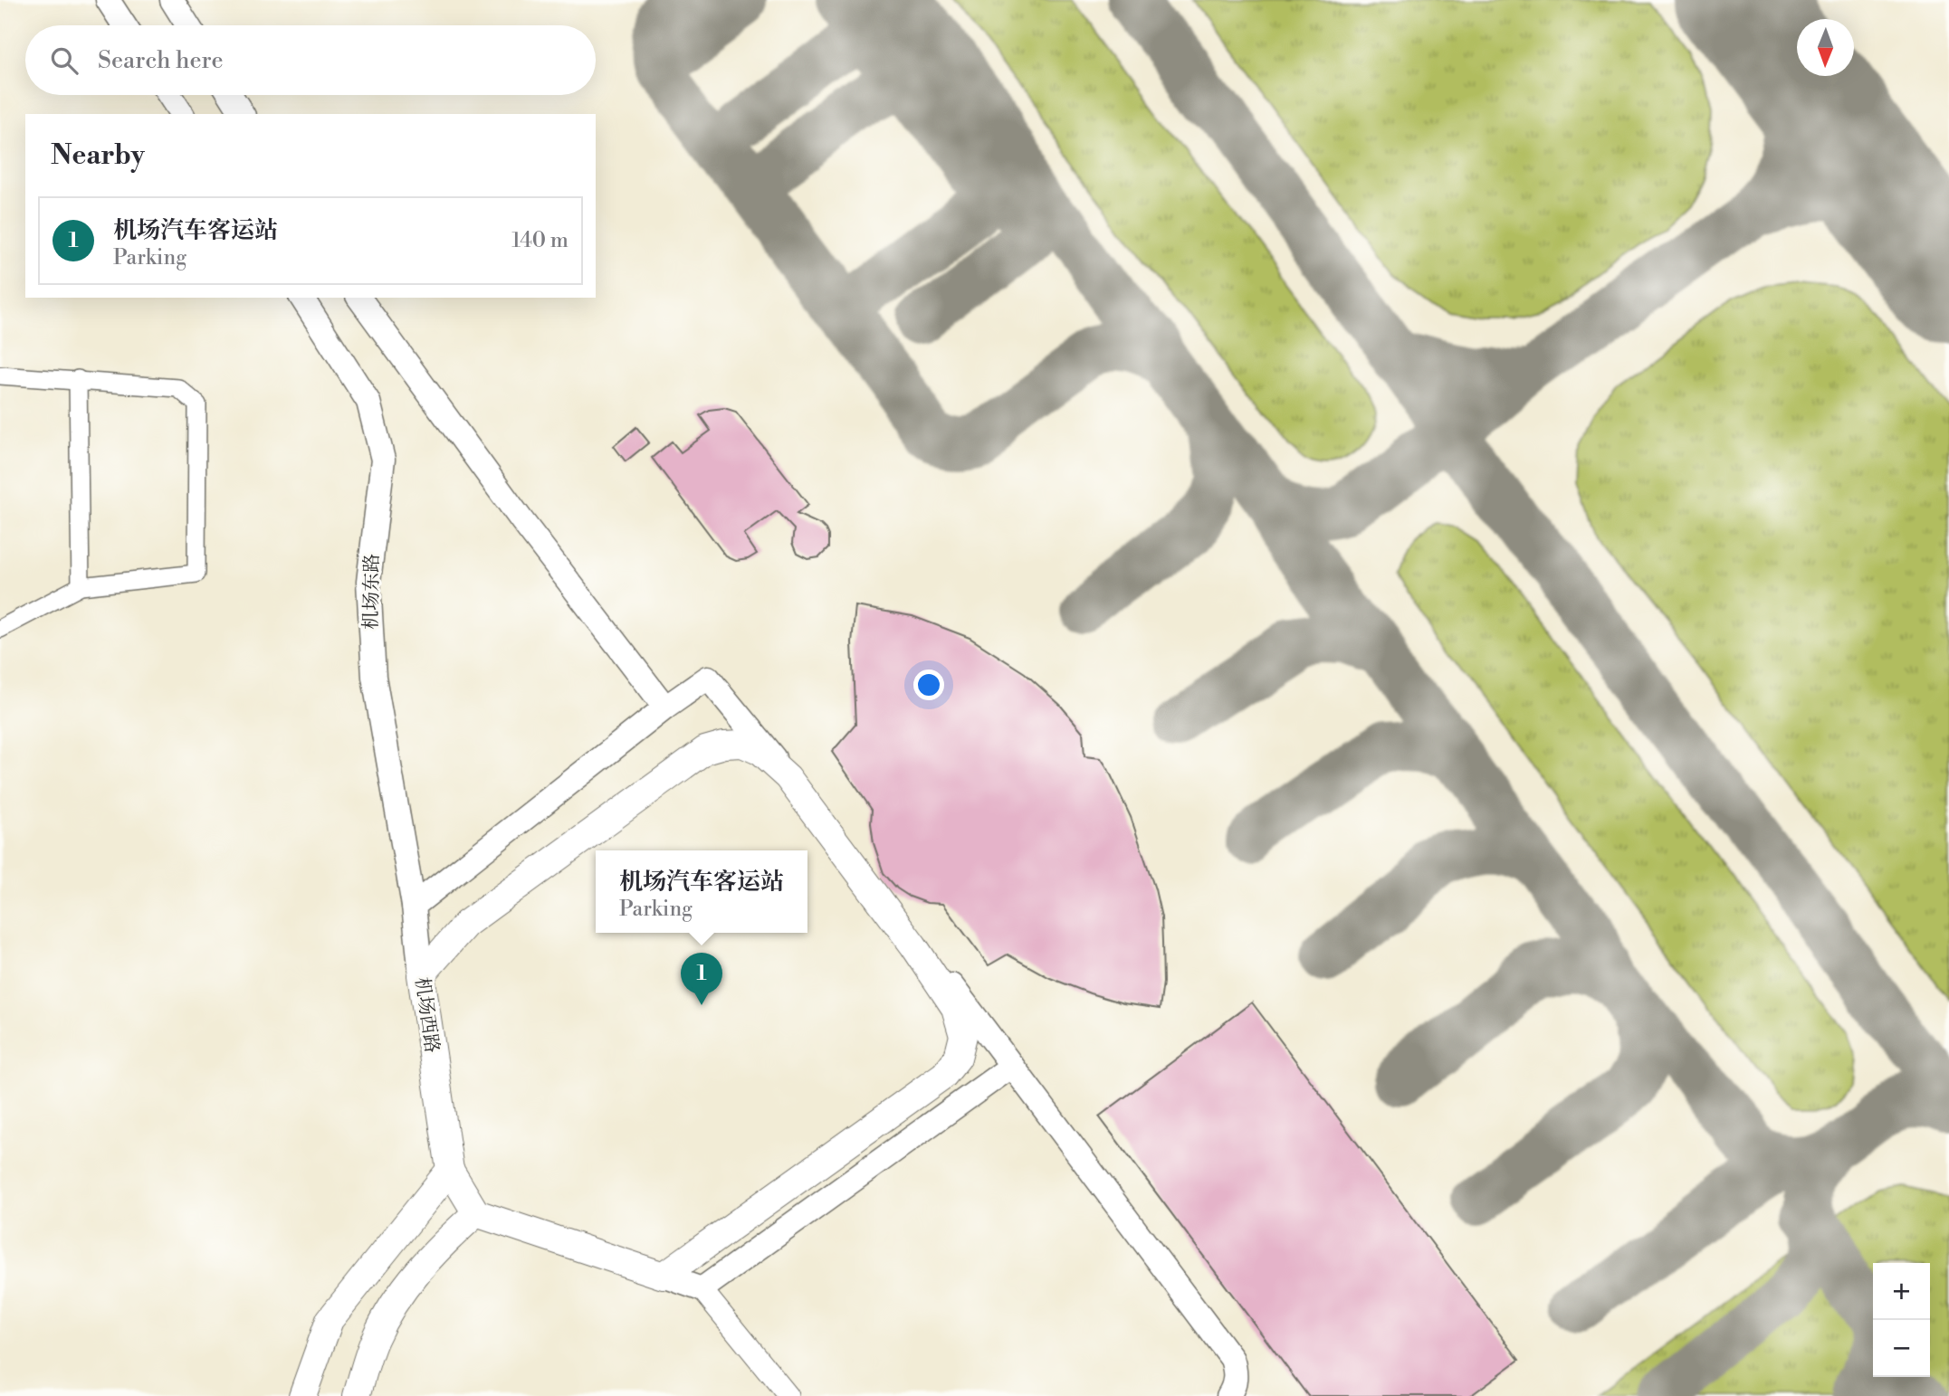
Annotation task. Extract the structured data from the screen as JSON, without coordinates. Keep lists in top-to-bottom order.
{
  "streets": {
    "main road": ["机场东路", "机场西路"]
  },
  "crossings": [
    ["机场东路", "机场西路"]
  ],
  "north": "bottom",
  "page": {
    "search": "Search here",
    "heading": "Nearby",
    "list": [
      {
        "mark": "1",
        "name": "机场汽车客运站",
        "note": "Parking",
        "value": "140 m"
      }
    ],
    "popup": ["机场汽车客运站", "Parking"],
    "pins": "1",
    "map_buttons": ["+", "−"]
  }
}
